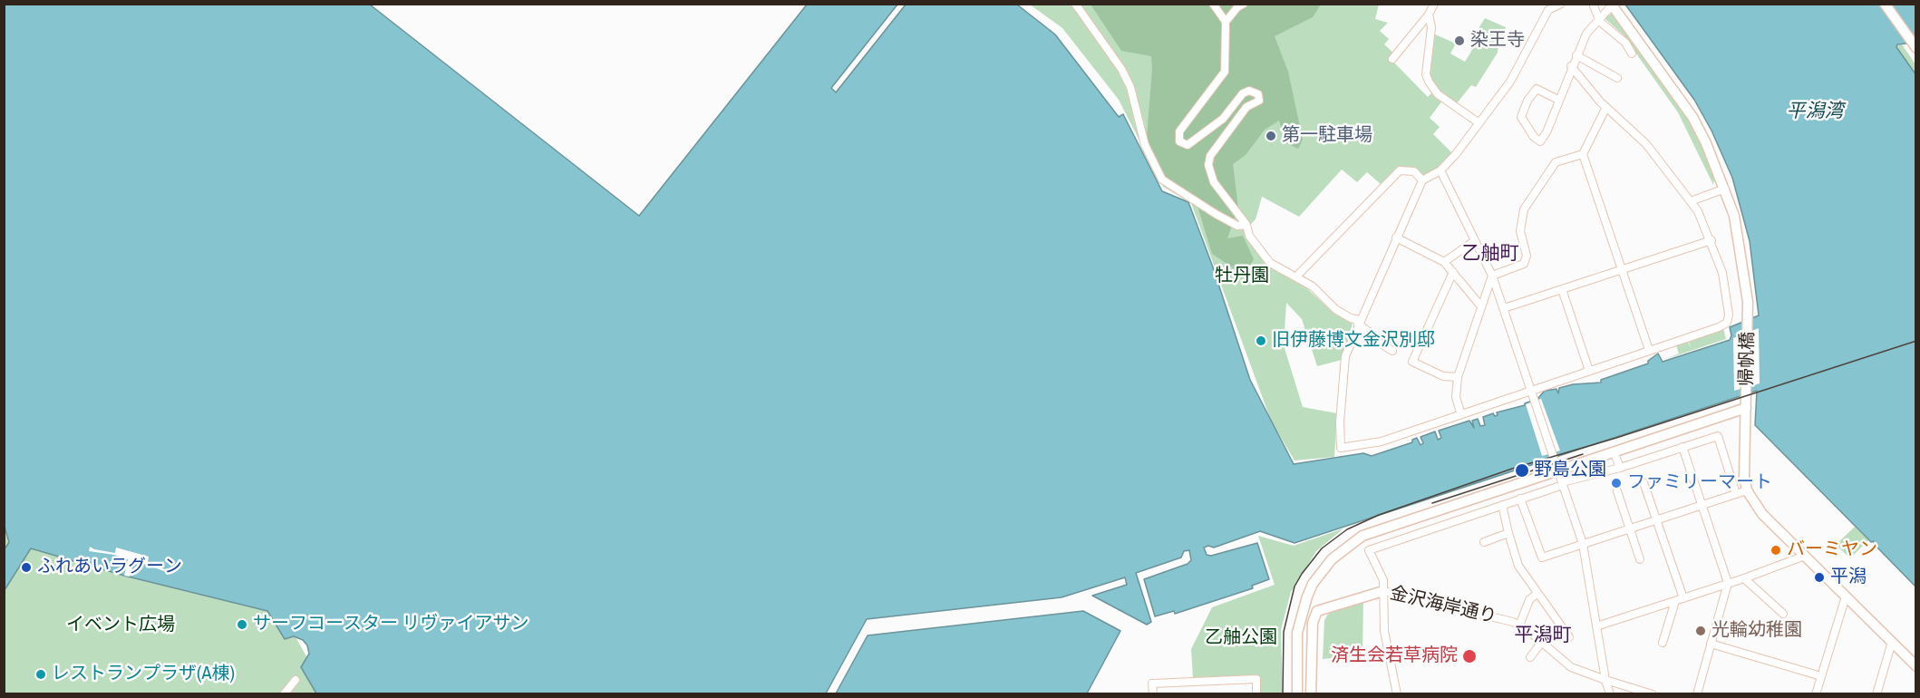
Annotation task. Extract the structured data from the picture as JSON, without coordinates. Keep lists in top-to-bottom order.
{
  "streets": {
    "street": ["帰帆橋", "金沢海岸通り"]
  },
  "districts": ["乙舳町", "平潟町"],
  "water": ["平潟湾"],
  "parks": ["牡丹園", "イベント広場", "乙舳公園"],
  "places": [
    "染王寺",
    "第一駐車場",
    "旧伊藤博文金沢別邸",
    "野島公園",
    "ファミリーマート",
    "バーミヤン",
    "ふれあいラグーン",
    "平潟",
    "サーフコースター リヴァイアサン",
    "光輪幼稚園",
    "済生会若草病院",
    "レストランプラザ(A棟)"
  ]
}
